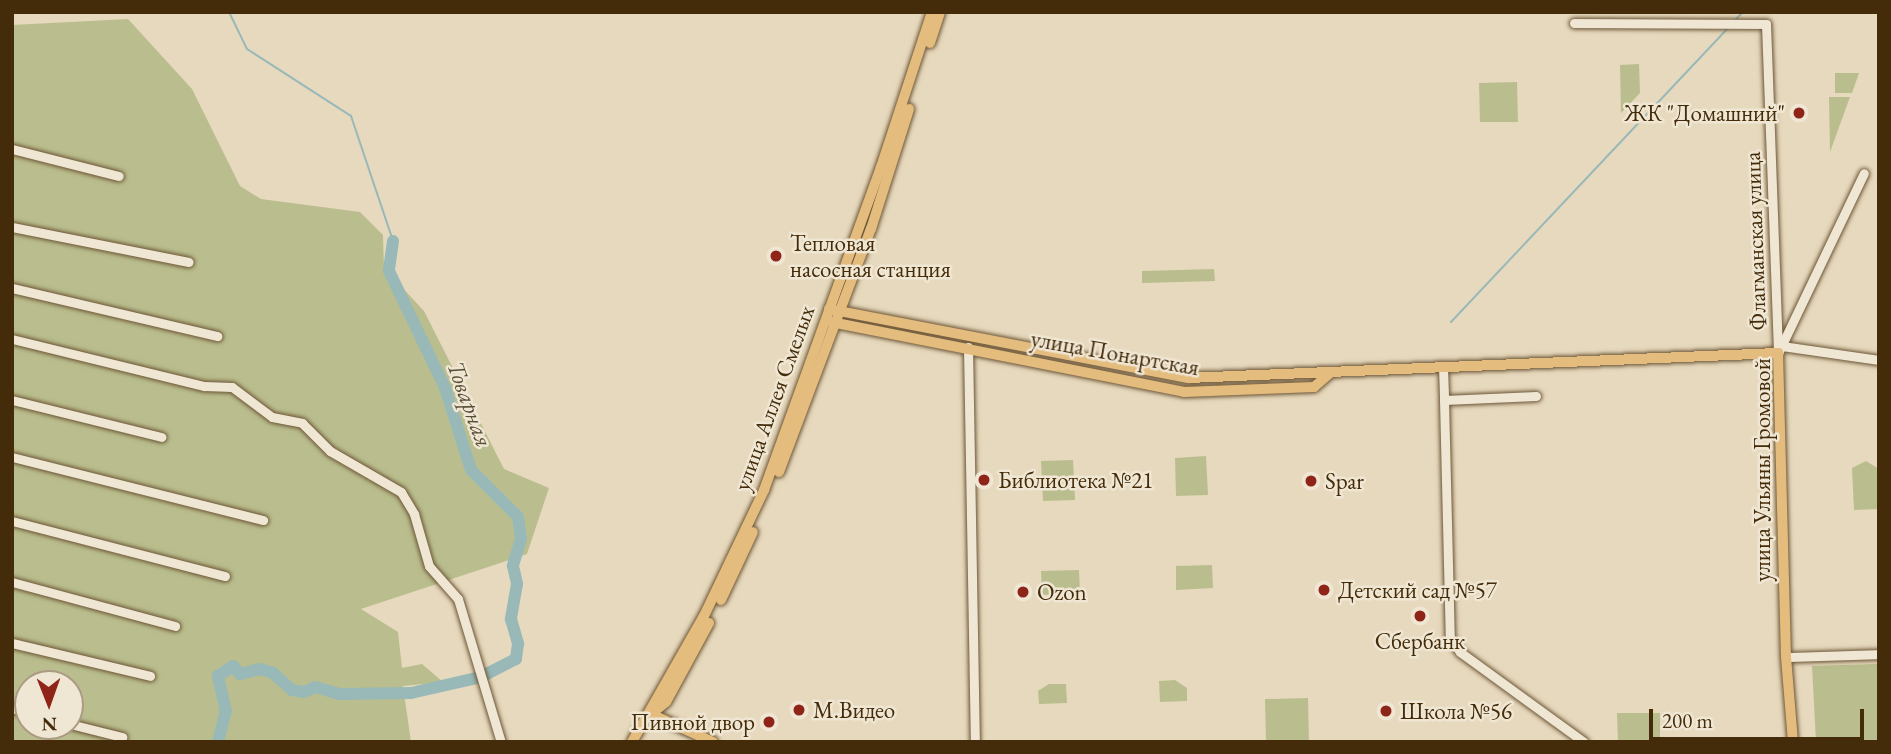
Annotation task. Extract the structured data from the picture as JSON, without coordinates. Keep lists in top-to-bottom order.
{
  "streets": {
    "main road": ["улица Понартская", "улица Аллея Смелых", "улица Ульяны Громовой"],
    "street": ["Флагманская улица"]
  },
  "crossings": [
    ["Флагманская улица", "улица Понартская"],
    ["Флагманская улица", "улица Ульяны Громовой"],
    ["улица Понартская", "улица Аллея Смелых"],
    ["улица Понартская", "улица Ульяны Громовой"]
  ],
  "water": ["Товарная"],
  "places": [
    "ЖК \"Домашний\"",
    "Тепловая насосная станция",
    "Библиотека №21",
    "Spar",
    "Детский сад №57",
    "Ozon",
    "Сбербанк",
    "M.Видео",
    "Школа №56",
    "Пивной двор"
  ],
  "scale_bar": "200 m",
  "north": "bottom"
}
